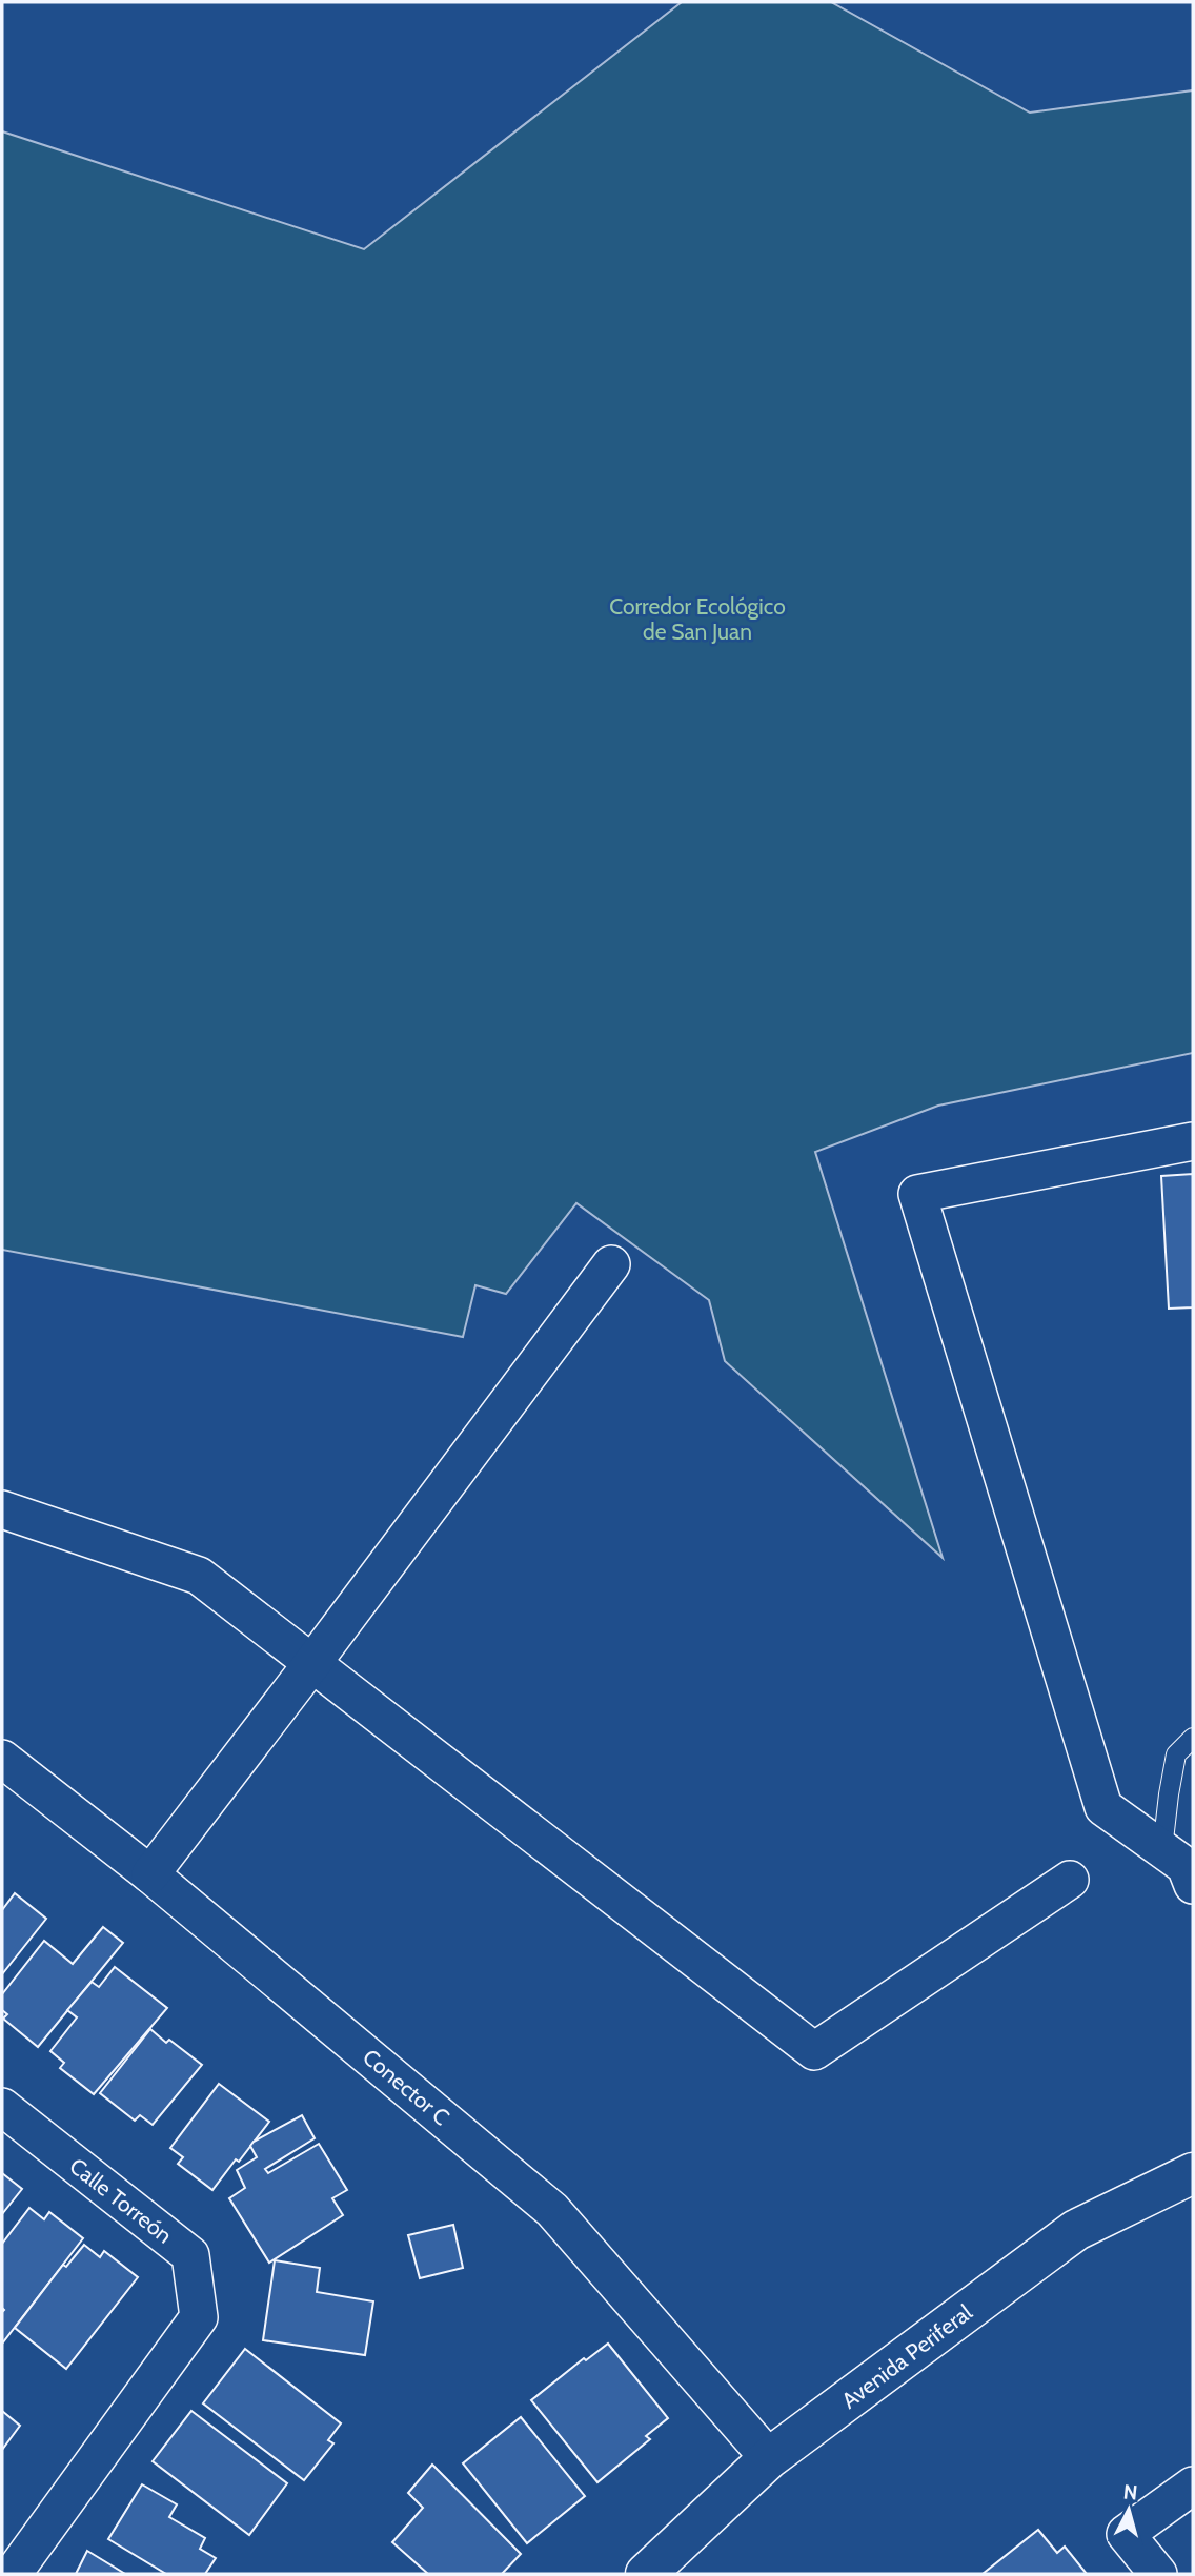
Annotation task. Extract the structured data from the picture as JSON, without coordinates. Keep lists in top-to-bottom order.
{
  "streets": {
    "street": ["Conector C", "Calle Torreón", "Avenida Periferal"]
  },
  "crossings": [
    ["Conector C", "Avenida Periferal"]
  ],
  "parks": ["Corredor Ecológico de San Juan"],
  "north": "top"
}
